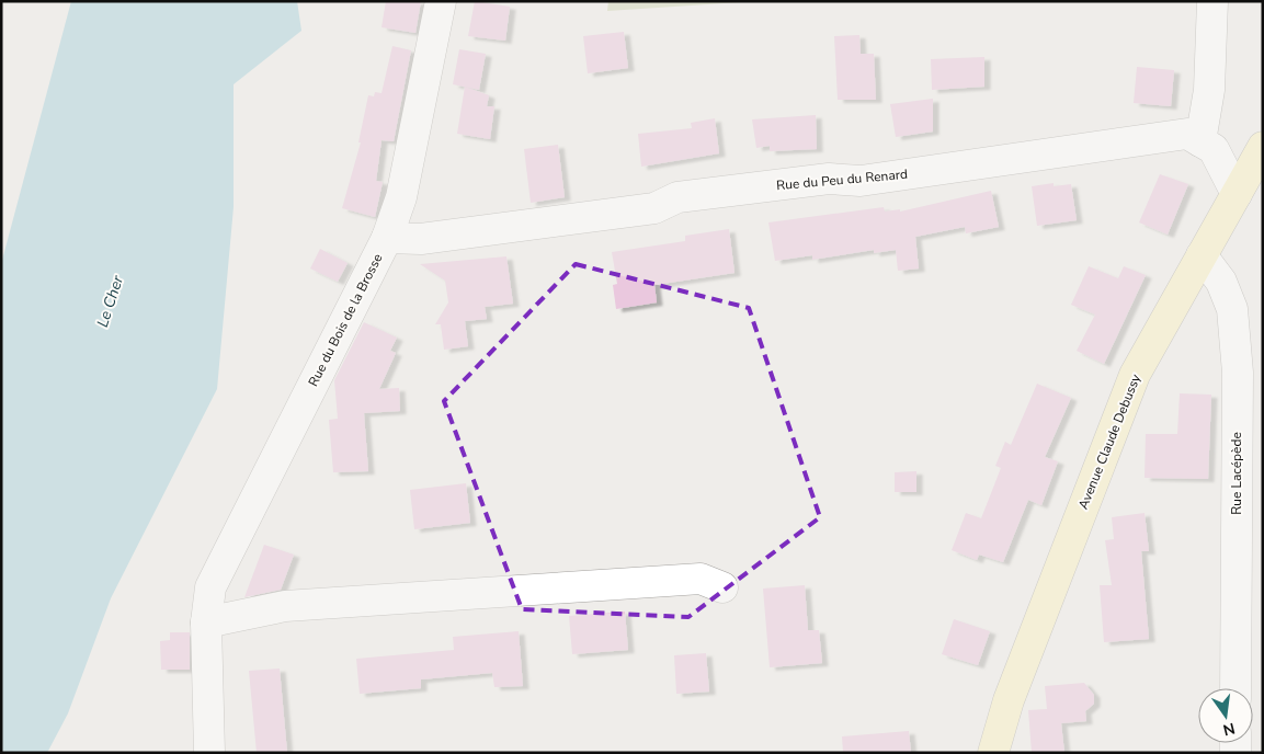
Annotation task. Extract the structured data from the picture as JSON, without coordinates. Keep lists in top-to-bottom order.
{
  "streets": {
    "main road": ["Avenue Claude Debussy"],
    "street": ["Rue du Peu du Renard", "Rue du Bois de la Brosse", "Rue Lacépède"]
  },
  "crossings": [
    ["Rue du Peu du Renard", "Rue du Bois de la Brosse"],
    ["Avenue Claude Debussy", "Rue Lacépède"]
  ],
  "water": ["Le Cher"],
  "north": "bottom"
}
